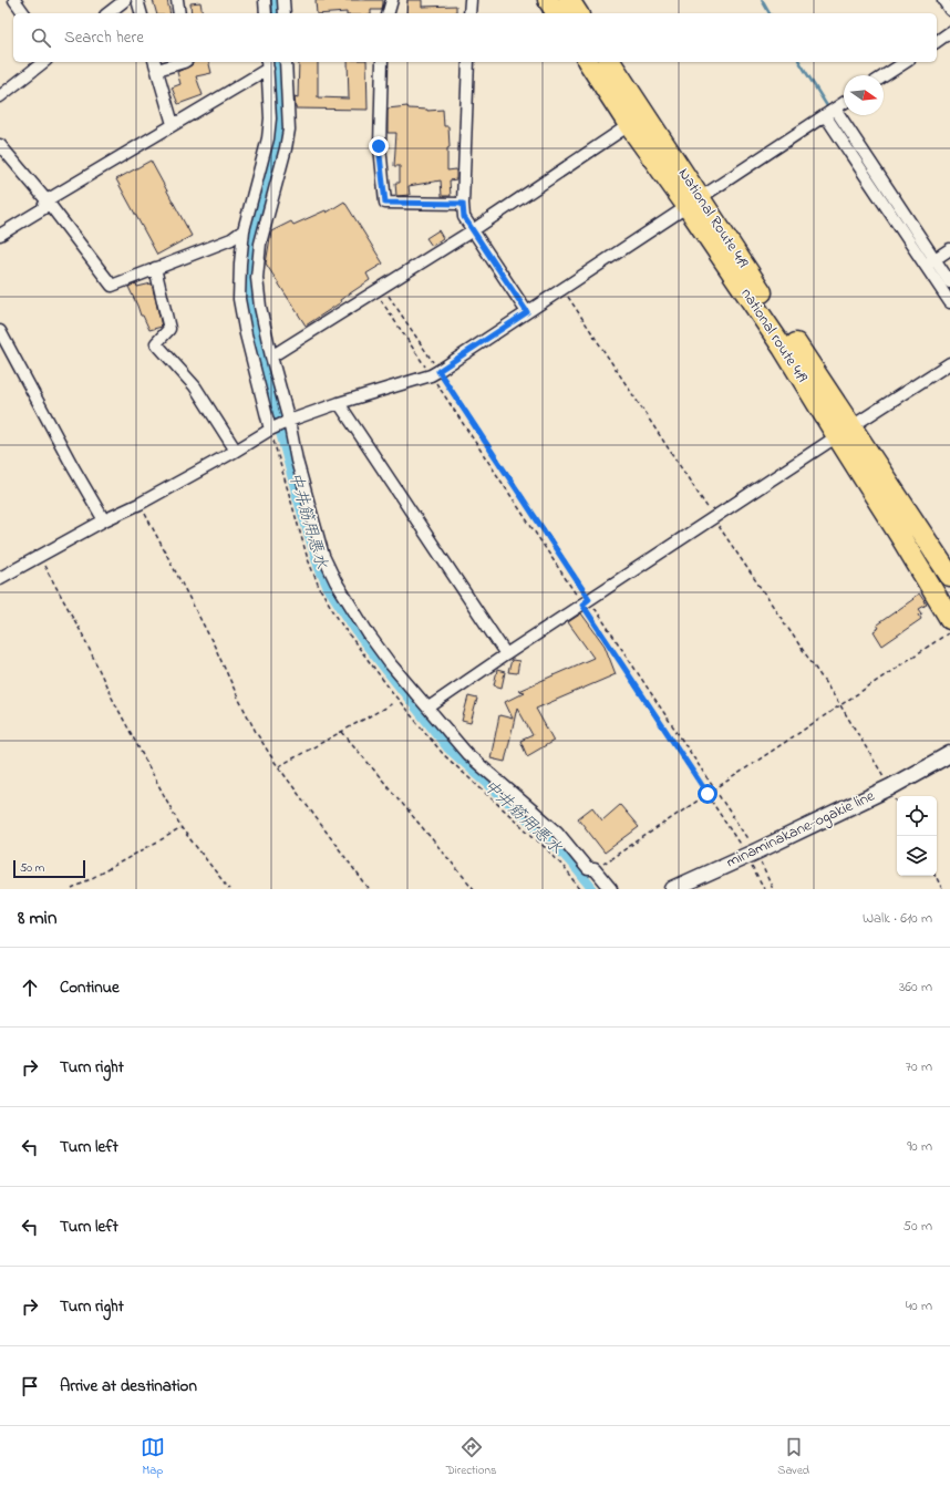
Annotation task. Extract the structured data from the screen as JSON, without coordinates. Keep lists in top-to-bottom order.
{
  "streets": {
    "highway": ["National Route 419", "national route 419"],
    "main road": ["minaminakane-ogakie line"]
  },
  "crossings": [
    ["National Route 419", "national route 419"]
  ],
  "water": ["中井筋用悪水"],
  "scale_bar": "50 m",
  "north": "right",
  "page": {
    "search": "Search here",
    "scale": "50 m",
    "heading": ["8 min", "Walk · 610 m"],
    "list": [
      ["Continue", "360 m"],
      ["Turn right", "70 m"],
      ["Turn left", "90 m"],
      ["Turn left", "50 m"],
      ["Turn right", "40 m"],
      "Arrive at destination"
    ],
    "nav": ["Map", "Directions", "Saved"]
  }
}
